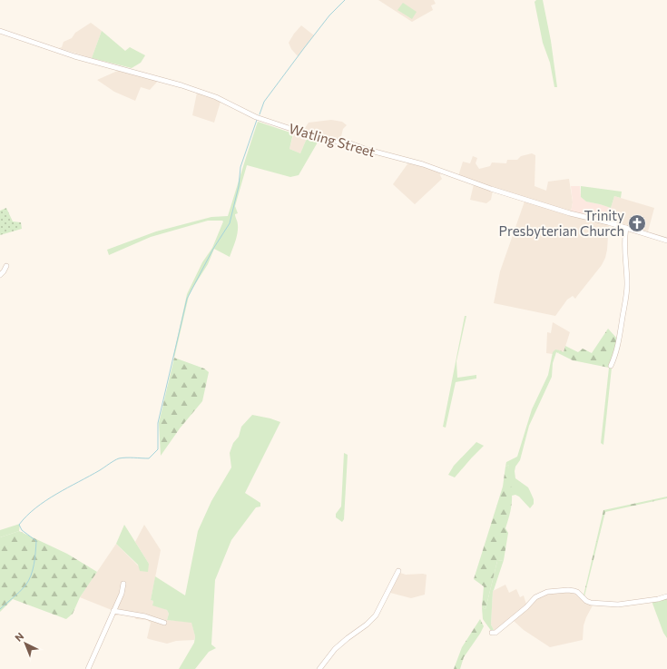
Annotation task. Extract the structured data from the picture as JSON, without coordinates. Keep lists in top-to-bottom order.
{
  "streets": {
    "street": ["Watling Street"]
  },
  "places": {
    "church": ["Trinity Presbyterian Church"]
  },
  "north": "top left"
}
